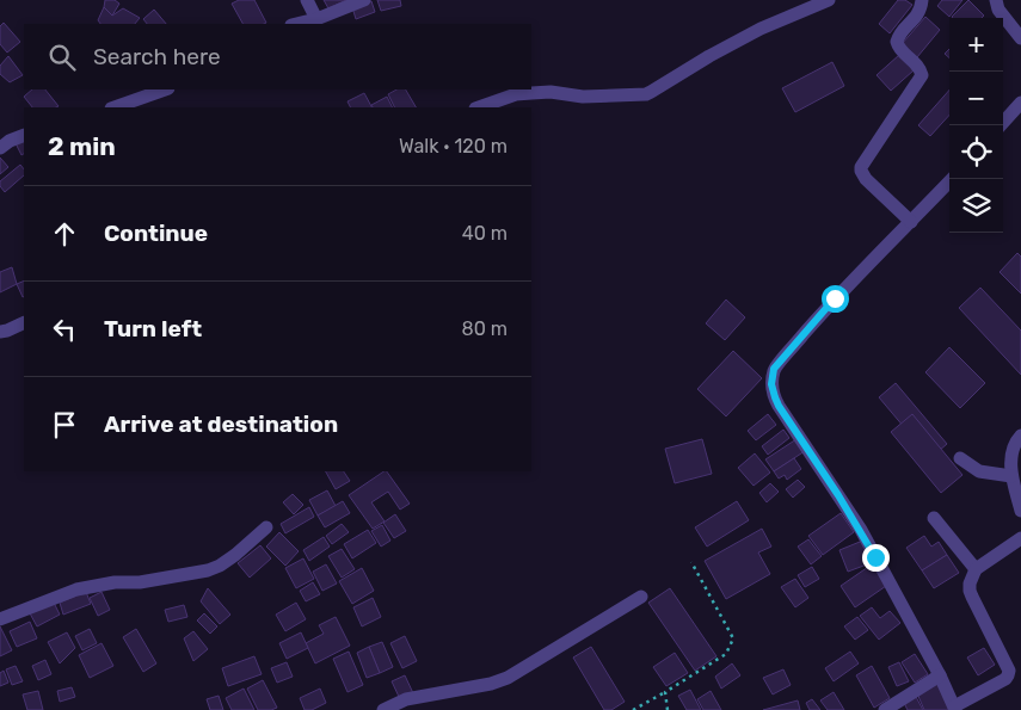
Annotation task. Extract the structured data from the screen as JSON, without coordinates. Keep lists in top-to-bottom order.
{
  "page": {
    "map_buttons": ["+", "−"],
    "search": "Search here",
    "heading": ["2 min", "Walk · 120 m"],
    "list": [
      ["Continue", "40 m"],
      ["Turn left", "80 m"],
      "Arrive at destination"
    ]
  }
}
